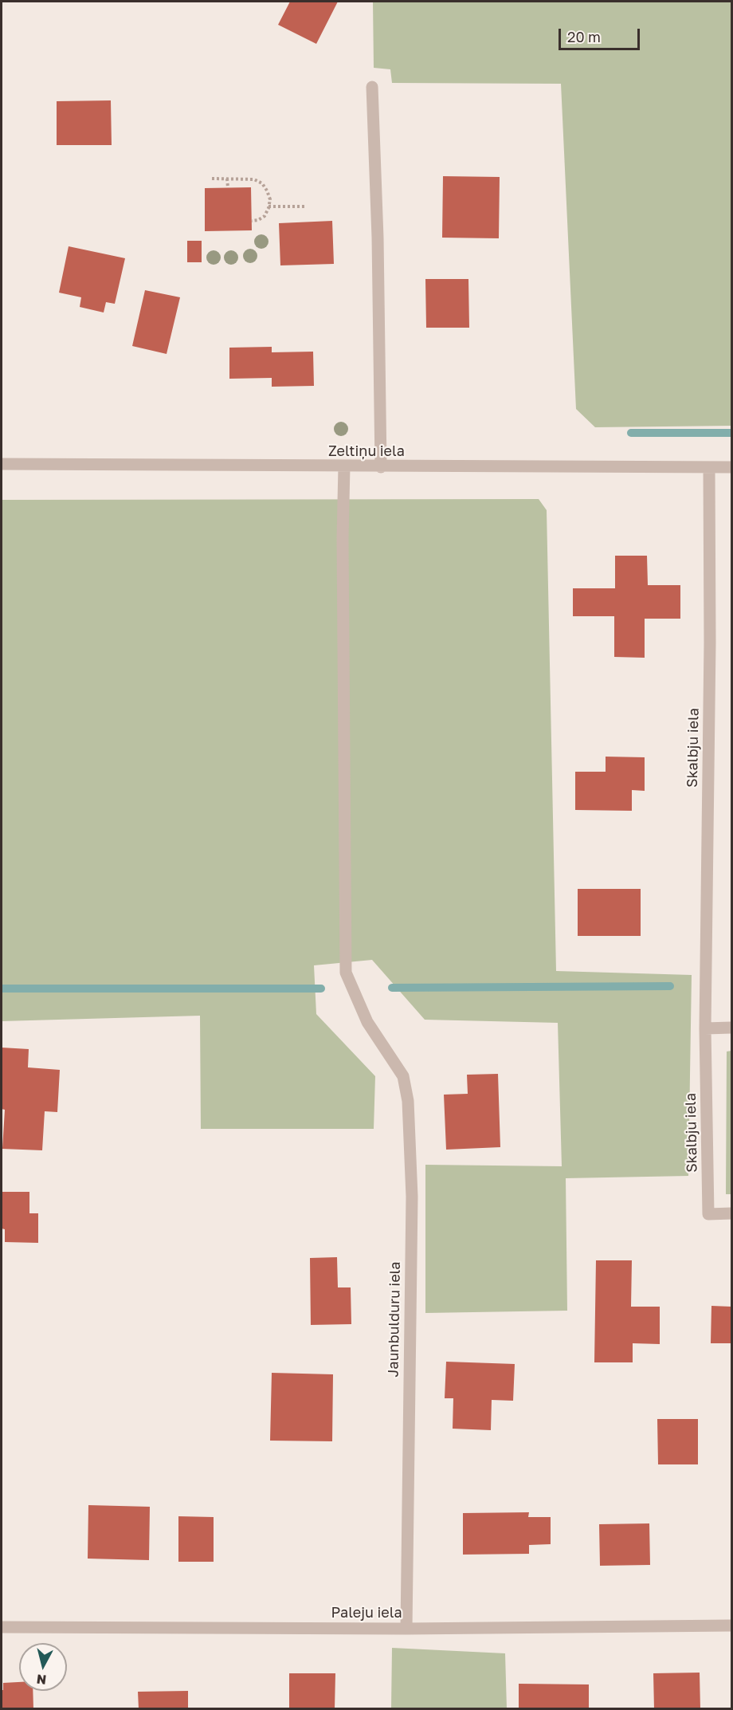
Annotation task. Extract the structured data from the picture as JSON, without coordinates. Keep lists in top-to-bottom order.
{
  "streets": {
    "street": [
      "Zeltiņu iela",
      "Skalbju iela",
      "Jaunbulduru iela",
      "Paleju iela"
    ]
  },
  "crossings": [
    ["Zeltiņu iela", "Skalbju iela"],
    ["Zeltiņu iela", "Jaunbulduru iela"],
    ["Jaunbulduru iela", "Paleju iela"]
  ],
  "scale_bar": "20 m",
  "north": "bottom"
}
